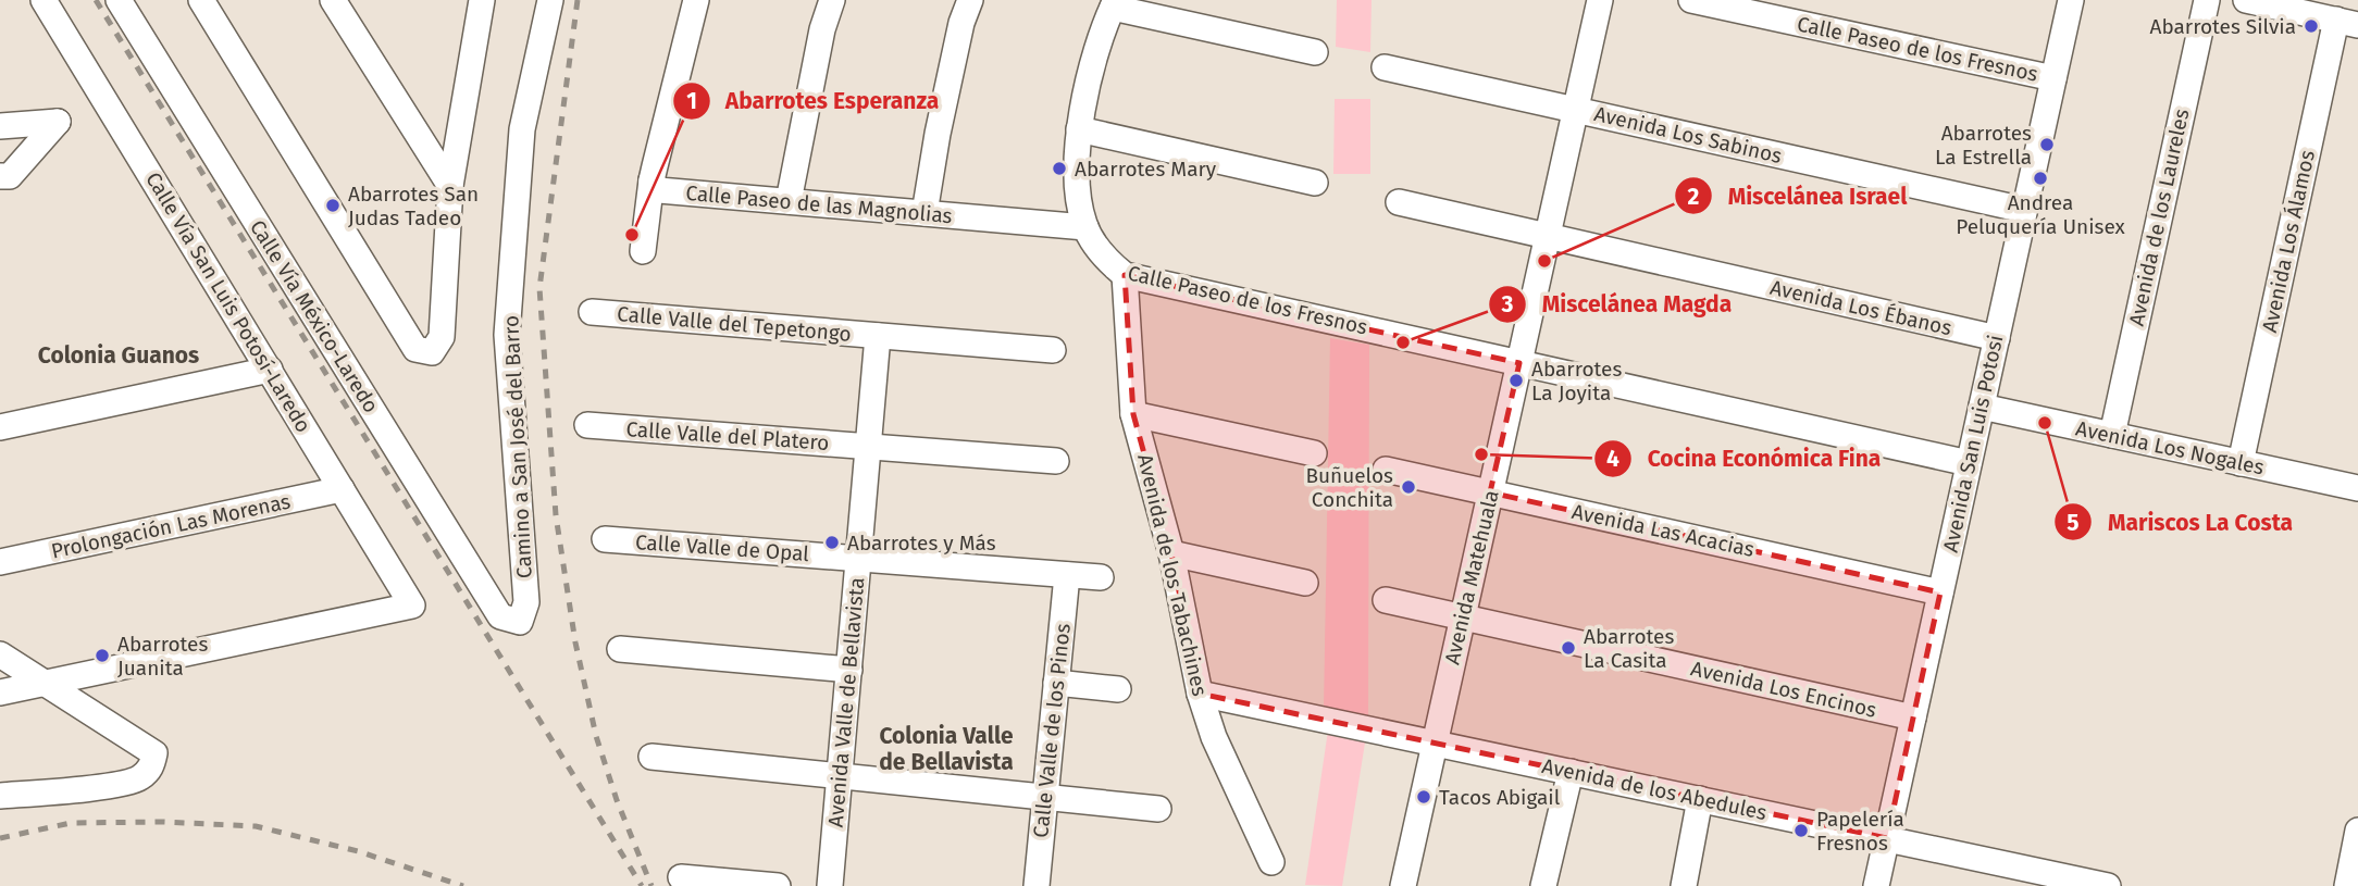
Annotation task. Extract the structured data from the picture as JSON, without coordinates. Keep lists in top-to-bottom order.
{
  "streets": {
    "street": [
      "Calle Paseo de los Fresnos",
      "Avenida Los Sabinos",
      "Calle Paseo de las Magnolias",
      "Avenida de los Laureles",
      "Avenida Los Álamos",
      "Calle Vía San Luis Potosí-Laredo",
      "Avenida Los Ébanos",
      "Calle Vía México-Laredo",
      "Calle Valle del Tepetongo",
      "Calle Valle del Platero",
      "Avenida San Luis Potosi",
      "Camino a San José del Barro",
      "Avenida Los Nogales",
      "Prolongación Las Morenas",
      "Avenida Las Acacias",
      "Calle Valle de Opal",
      "Avenida de los Tabachines",
      "Avenida Matehuala",
      "Avenida Los Encinos",
      "Avenida Valle de Bellavista",
      "Calle Valle de los Pinos",
      "Avenida de los Abedules"
    ]
  },
  "crossings": [
    ["Calle Paseo de los Fresnos", "Calle Paseo de las Magnolias"],
    ["Calle Paseo de los Fresnos", "Avenida San Luis Potosi"],
    ["Calle Paseo de los Fresnos", "Avenida de los Tabachines"],
    ["Calle Paseo de los Fresnos", "Avenida Matehuala"],
    ["Avenida Los Sabinos", "Avenida San Luis Potosi"],
    ["Avenida Los Sabinos", "Avenida Matehuala"],
    ["Avenida de los Laureles", "Avenida Los Nogales"],
    ["Avenida Los Álamos", "Avenida Los Nogales"],
    ["Calle Vía San Luis Potosí-Laredo", "Prolongación Las Morenas"],
    ["Avenida Los Ébanos", "Avenida San Luis Potosi"],
    ["Avenida Los Ébanos", "Avenida Matehuala"],
    ["Calle Vía México-Laredo", "Camino a San José del Barro"],
    ["Calle Valle del Tepetongo", "Avenida Valle de Bellavista"],
    ["Calle Valle del Platero", "Avenida Valle de Bellavista"],
    ["Avenida San Luis Potosi", "Avenida Los Nogales"],
    ["Avenida San Luis Potosi", "Avenida Las Acacias"],
    ["Avenida San Luis Potosi", "Avenida Los Encinos"],
    ["Avenida San Luis Potosi", "Avenida de los Abedules"],
    ["Avenida Las Acacias", "Avenida Matehuala"],
    ["Calle Valle de Opal", "Avenida Valle de Bellavista"],
    ["Calle Valle de Opal", "Calle Valle de los Pinos"],
    ["Avenida de los Tabachines", "Avenida de los Abedules"],
    ["Avenida Matehuala", "Avenida Los Encinos"],
    ["Avenida Matehuala", "Avenida de los Abedules"]
  ],
  "districts": ["Colonia Guanos", "Colonia Valle de Bellavista"],
  "places": [
    "Abarrotes Silvia",
    "Abarrotes La Estrella",
    "Abarrotes Mary",
    "Andrea Peluquería Unisex",
    "Abarrotes San Judas Tadeo",
    "Abarrotes Esperanza",
    "Miscelánea Israel",
    "Miscelánea Magda",
    "Abarrotes La Joyita",
    "Mariscos La Costa",
    "Cocina Económica Fina",
    "Buñuelos Conchita",
    "Abarrotes y Más",
    "Abarrotes La Casita",
    "Abarrotes Juanita",
    "Tacos Abigail",
    "Papelería Fresnos"
  ]
}
